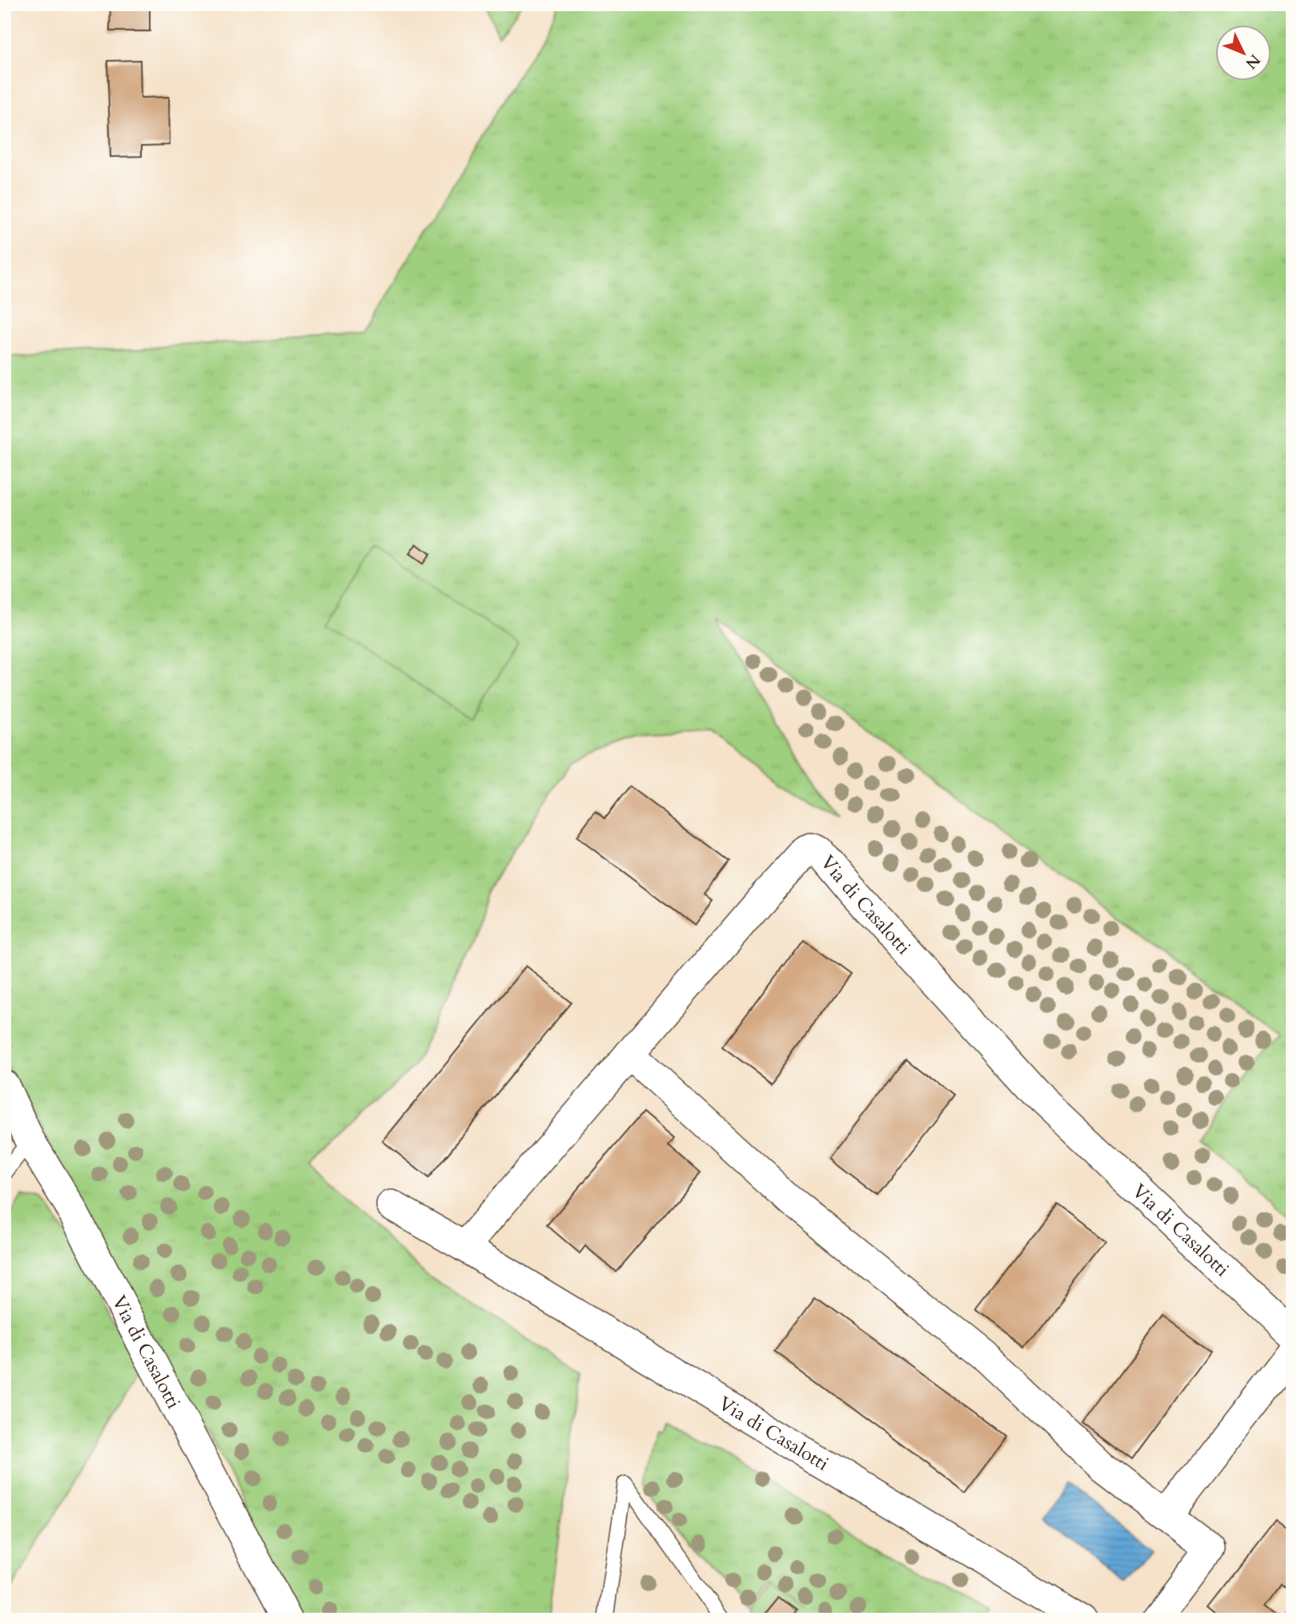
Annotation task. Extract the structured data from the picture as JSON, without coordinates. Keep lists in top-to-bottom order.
{
  "streets": {
    "street": ["Via di Casalotti"]
  },
  "north": "bottom right"
}
